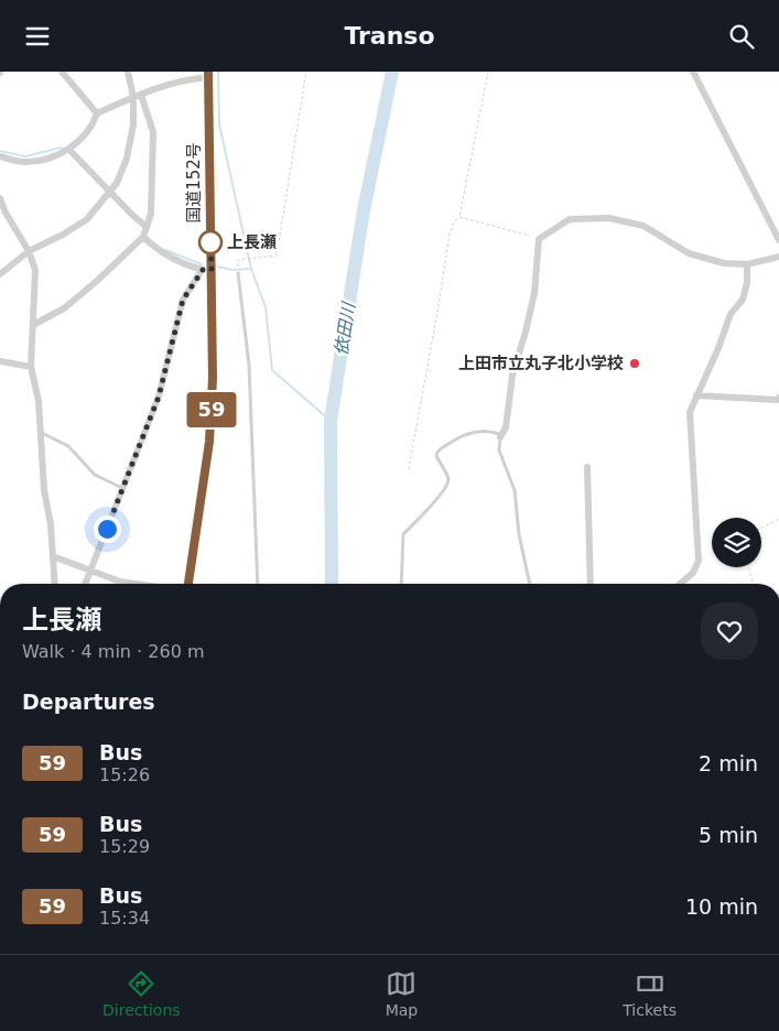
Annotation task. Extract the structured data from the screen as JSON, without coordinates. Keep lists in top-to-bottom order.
{
  "streets": {
    "highway": ["国道152号"]
  },
  "water": ["依田川"],
  "places": ["上長瀬", "上田市立丸子北小学校"],
  "lines": ["bus line 59"],
  "page": {
    "header": "Transo",
    "on_map": "59",
    "heading": [
      ["上長瀬", "Walk · 4 min · 260 m"],
      "Departures"
    ],
    "list": [
      {
        "mark": "59",
        "name": "Bus",
        "note": "15:26",
        "value": "2 min"
      },
      {
        "mark": "59",
        "name": "Bus",
        "note": "15:29",
        "value": "5 min"
      },
      {
        "mark": "59",
        "name": "Bus",
        "note": "15:34",
        "value": "10 min"
      }
    ],
    "tabs": ["Directions", "Map", "Tickets"]
  }
}
